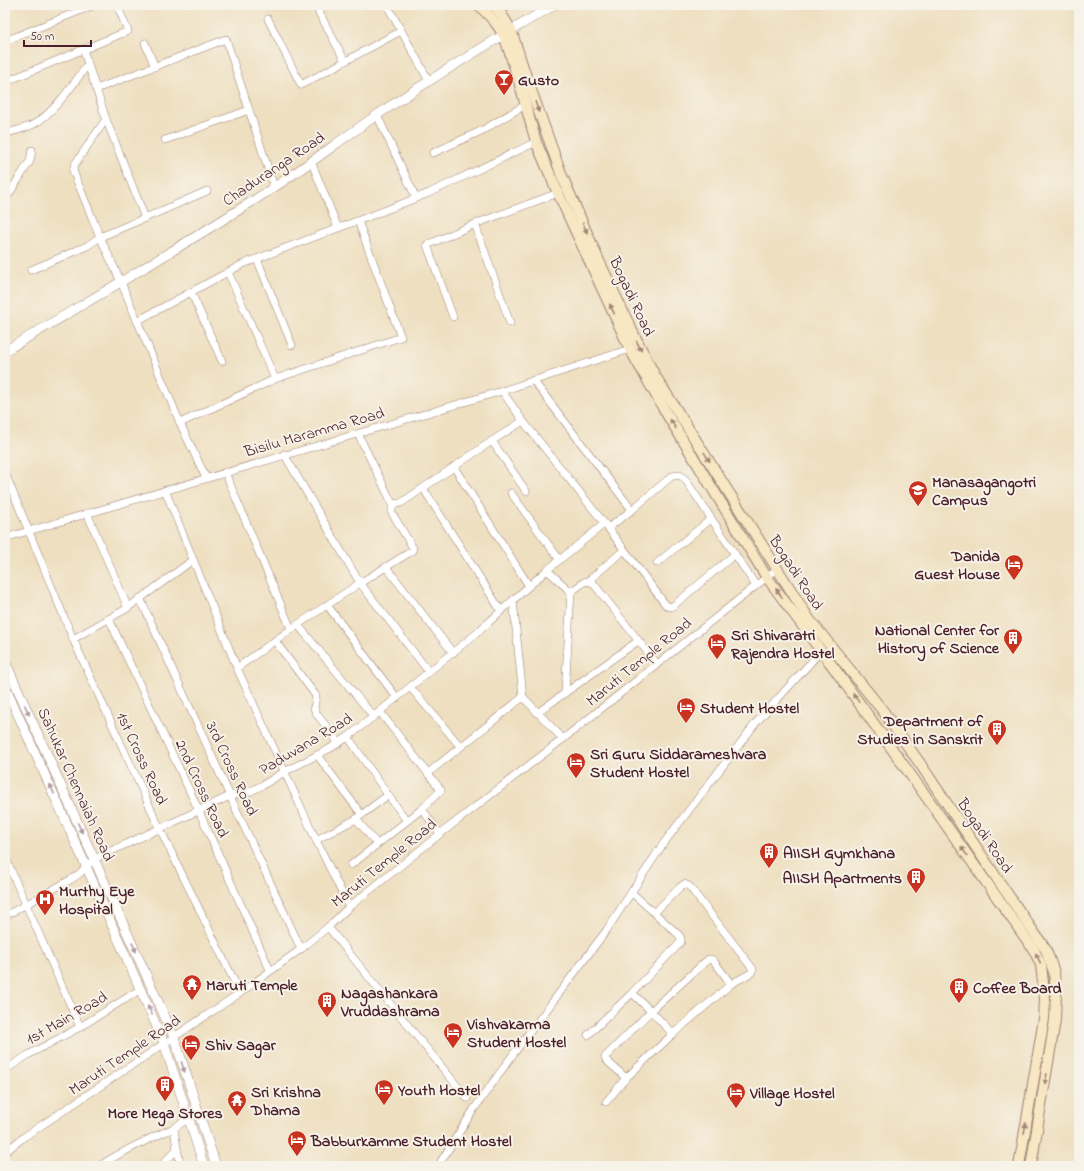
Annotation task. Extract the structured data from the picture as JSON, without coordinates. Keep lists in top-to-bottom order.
{
  "streets": {
    "main road": ["Bogadi Road"],
    "street": [
      "Chaduranga Road",
      "Bisilu Maramma Road",
      "Maruti Temple Road",
      "Paduvana Road",
      "1st Cross Road",
      "3rd Cross Road",
      "Sahukar Chennaiah Road",
      "2nd Cross Road",
      "1st Main Road"
    ]
  },
  "crossings": [
    ["Chaduranga Road", "Bogadi Road"],
    ["Bogadi Road", "Bisilu Maramma Road"],
    ["Bogadi Road", "Maruti Temple Road"],
    ["Bisilu Maramma Road", "1st Cross Road"],
    ["Maruti Temple Road", "1st Cross Road"],
    ["Maruti Temple Road", "3rd Cross Road"],
    ["Maruti Temple Road", "Sahukar Chennaiah Road"],
    ["Maruti Temple Road", "2nd Cross Road"],
    ["Paduvana Road", "1st Cross Road"],
    ["Paduvana Road", "3rd Cross Road"],
    ["Paduvana Road", "Sahukar Chennaiah Road"],
    ["Paduvana Road", "2nd Cross Road"],
    ["Sahukar Chennaiah Road", "1st Main Road"]
  ],
  "places": {
    "bar": ["Gusto"],
    "school or university": ["Manasagangotri Campus"],
    "hotel": [
      "Danida Guest House",
      "Sri Shivaratri Rajendra Hostel",
      "Student Hostel",
      "Sri Guru Siddarameshvara Student Hostel",
      "Vishvakarma Student Hostel",
      "Shiv Sagar",
      "Youth Hostel",
      "Village Hostel",
      "Babburkamme Student Hostel"
    ],
    "building": [
      "National Center for History of Science",
      "Department of Studies in Sanskrit",
      "AIISH Gymkhana",
      "AIISH Apartments",
      "Coffee Board",
      "Nagashankara Vruddashrama",
      "More Mega Stores"
    ],
    "hospital": ["Murthy Eye Hospital"],
    "temple": ["Maruti Temple", "Sri Krishna Dhama"]
  },
  "scale_bar": "50 m"
}
